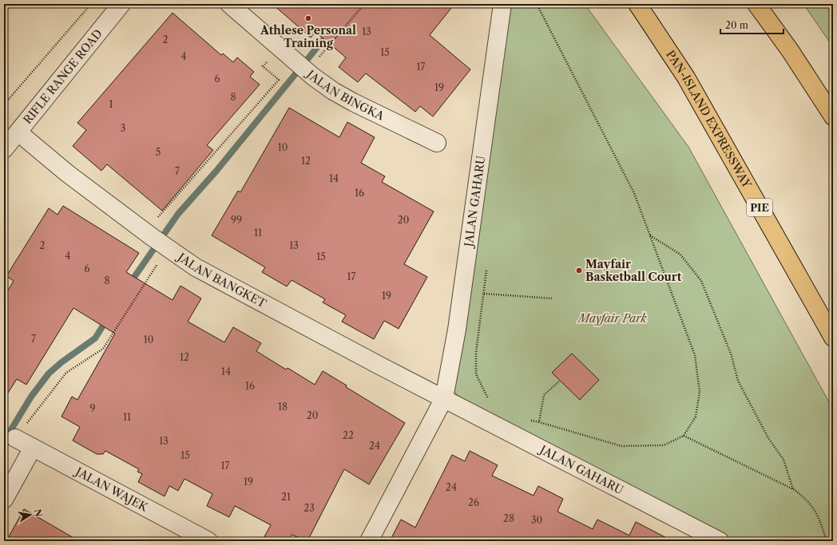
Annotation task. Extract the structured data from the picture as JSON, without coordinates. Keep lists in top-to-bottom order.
{
  "streets": {
    "highway": ["PAN-ISLAND EXPRESSWAY", "PIE"],
    "street": [
      "RIFLE RANGE ROAD",
      "JALAN BINGKA",
      "JALAN GAHARU",
      "JALAN BANGKET",
      "JALAN WAJEK"
    ]
  },
  "crossings": [
    ["RIFLE RANGE ROAD", "JALAN BANGKET"],
    ["JALAN GAHARU", "JALAN BANGKET"]
  ],
  "parks": ["Mayfair Park"],
  "places": ["Athlese Personal Training", "Mayfair Basketball Court"],
  "house_numbers": [
    "13",
    "2",
    "15",
    "4",
    "17",
    "6",
    "19",
    "8",
    "1",
    "3",
    "10",
    "5",
    "12",
    "7",
    "14",
    "16",
    "99",
    "20",
    "11",
    "2",
    "13",
    "4",
    "15",
    "6",
    "17",
    "8",
    "19",
    "7",
    "10",
    "12",
    "14",
    "16",
    "18",
    "9",
    "20",
    "11",
    "22",
    "13",
    "24",
    "15",
    "17",
    "19",
    "24",
    "21",
    "26",
    "23",
    "28",
    "30"
  ],
  "scale_bar": "20 m",
  "north": "right"
}
